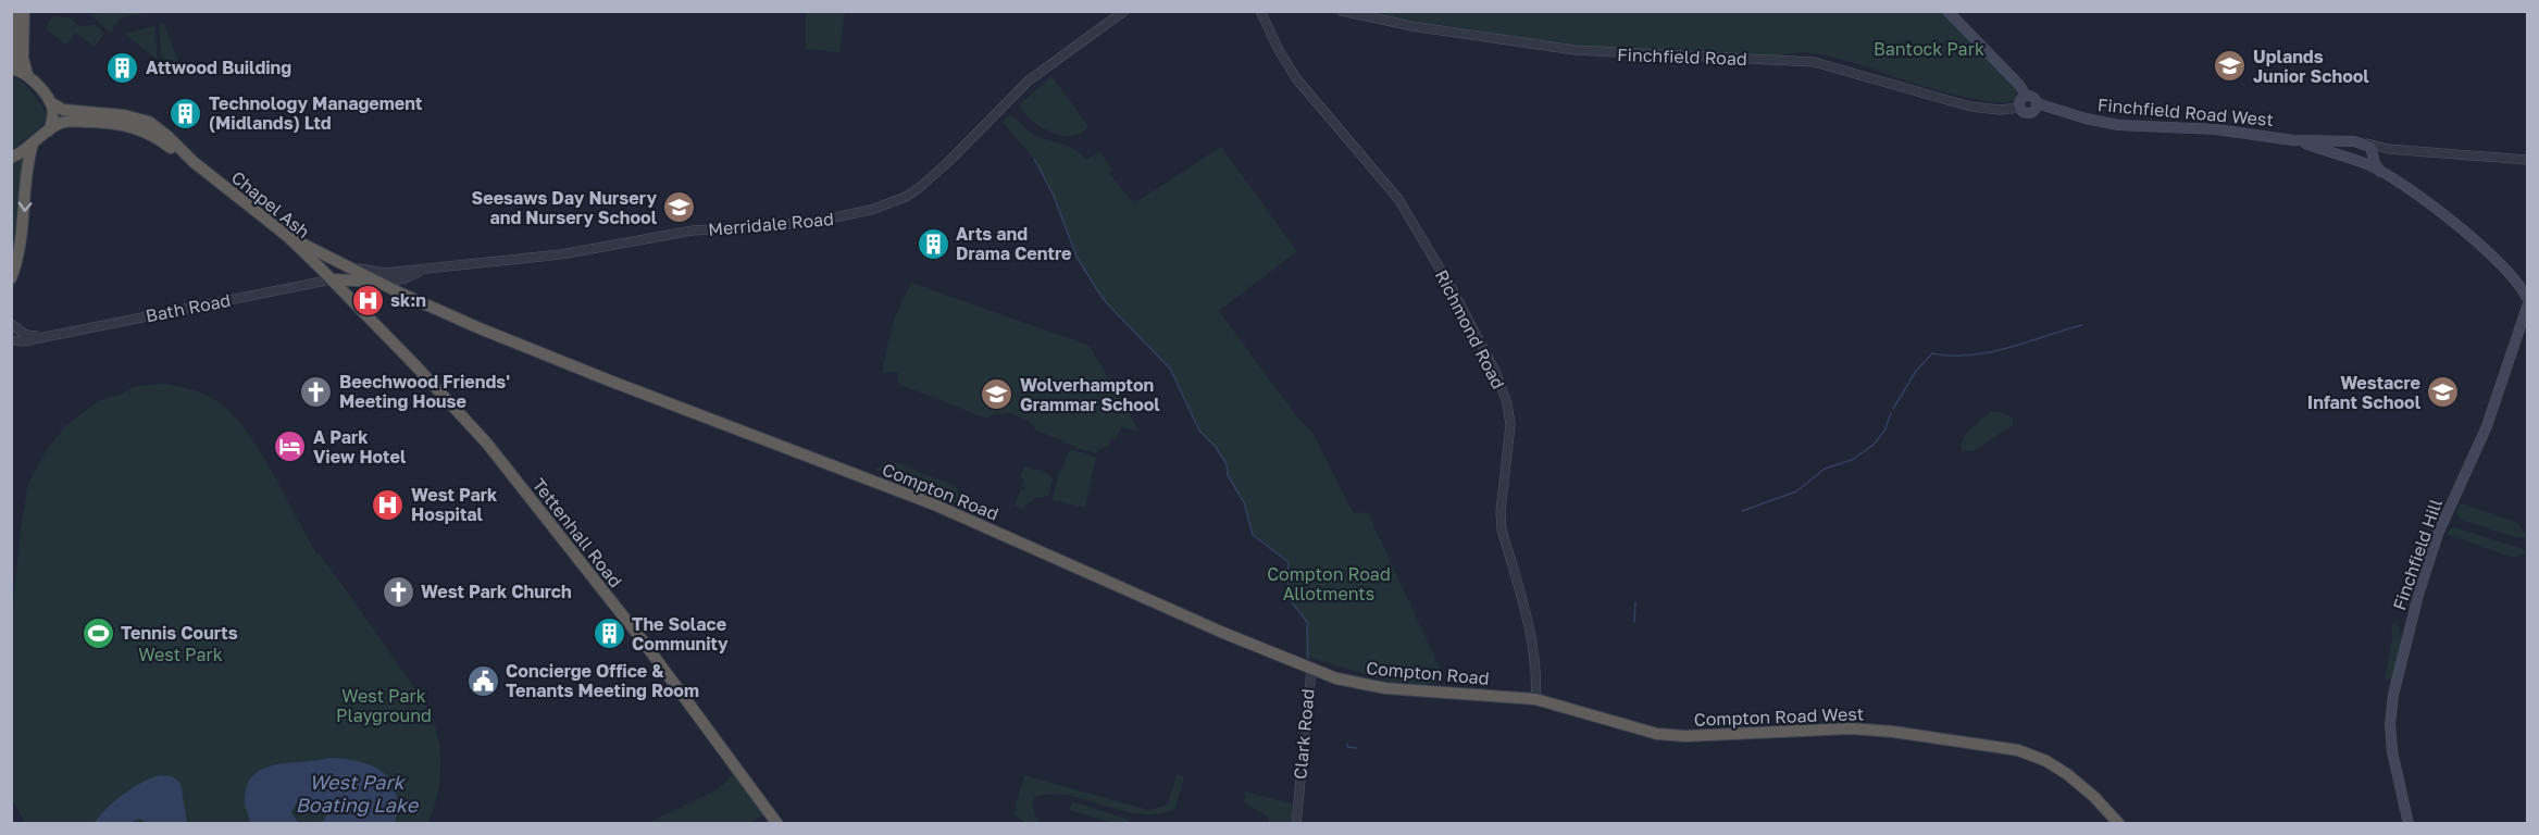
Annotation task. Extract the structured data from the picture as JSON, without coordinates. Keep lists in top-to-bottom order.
{
  "streets": {
    "highway": [
      "Chapel Ash",
      "Compton Road",
      "Tettenhall Road",
      "Compton Road West"
    ],
    "main road": ["Finchfield Road West", "Finchfield Hill"],
    "street": [
      "Finchfield Road",
      "Merridale Road",
      "Bath Road",
      "Richmond Road",
      "Clark Road"
    ]
  },
  "crossings": [
    ["Finchfield Road", "Finchfield Road West"],
    ["Chapel Ash", "Bath Road"],
    ["Chapel Ash", "Compton Road"],
    ["Chapel Ash", "Tettenhall Road"],
    ["Merridale Road", "Compton Road"],
    ["Bath Road", "Tettenhall Road"],
    ["Richmond Road", "Compton Road"],
    ["Richmond Road", "Compton Road West"],
    ["Compton Road", "Compton Road West"],
    ["Compton Road", "Clark Road"]
  ],
  "water": ["West Park Boating Lake"],
  "parks": [
    "Bantock Park",
    "Compton Road Allotments",
    "West Park",
    "West Park Playground"
  ],
  "places": {
    "school or university": [
      "Uplands Junior School",
      "Seesaws Day Nursery and Nursery School",
      "Westacre Infant School",
      "Wolverhampton Grammar School"
    ],
    "building": [
      "Attwood Building",
      "Technology Management (Midlands) Ltd",
      "Arts and Drama Centre",
      "The Solace Community"
    ],
    "hospital": ["sk:n", "West Park Hospital"],
    "church": ["Beechwood Friends' Meeting House", "West Park Church"],
    "hotel": ["A Park View Hotel"],
    "sports": ["Tennis Courts"],
    "public building": ["Concierge Office & Tenants Meeting Room"]
  }
}
